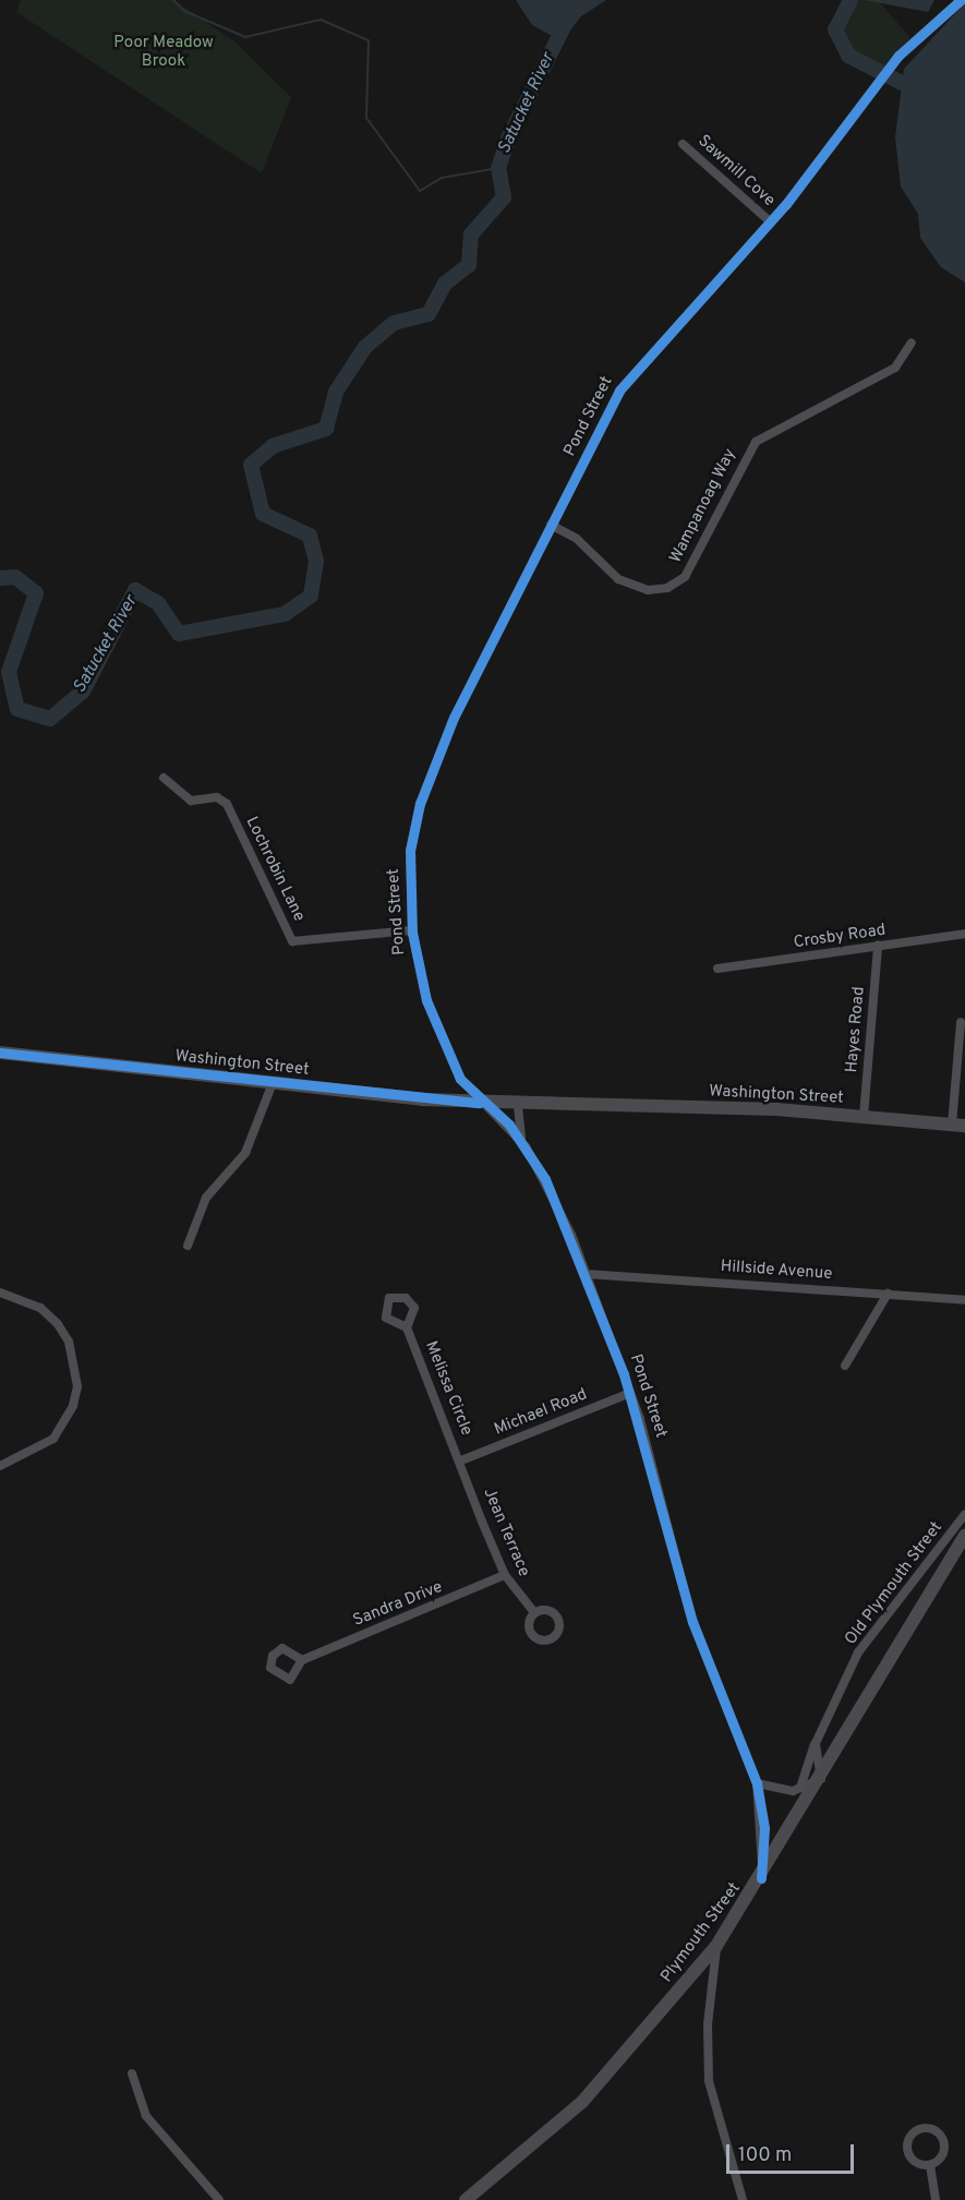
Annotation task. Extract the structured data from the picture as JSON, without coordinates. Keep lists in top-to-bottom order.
{
  "streets": {
    "main road": ["Washington Street", "Plymouth Street"],
    "street": [
      "Sawmill Cove",
      "Pond Street",
      "Wampanoag Way",
      "Lochrobin Lane",
      "Crosby Road",
      "Hayes Road",
      "Hillside Avenue",
      "Melissa Circle",
      "Michael Road",
      "Jean Terrace",
      "Old Plymouth Street",
      "Sandra Drive"
    ]
  },
  "crossings": [
    ["Sawmill Cove", "Pond Street"],
    ["Pond Street", "Wampanoag Way"],
    ["Pond Street", "Lochrobin Lane"],
    ["Pond Street", "Washington Street"],
    ["Pond Street", "Hillside Avenue"],
    ["Pond Street", "Michael Road"],
    ["Pond Street", "Plymouth Street"],
    ["Crosby Road", "Hayes Road"],
    ["Hayes Road", "Washington Street"],
    ["Melissa Circle", "Michael Road"],
    ["Melissa Circle", "Jean Terrace"],
    ["Michael Road", "Jean Terrace"],
    ["Jean Terrace", "Sandra Drive"]
  ],
  "water": ["Satucket River"],
  "parks": ["Poor Meadow Brook"],
  "scale_bar": "100 m"
}
